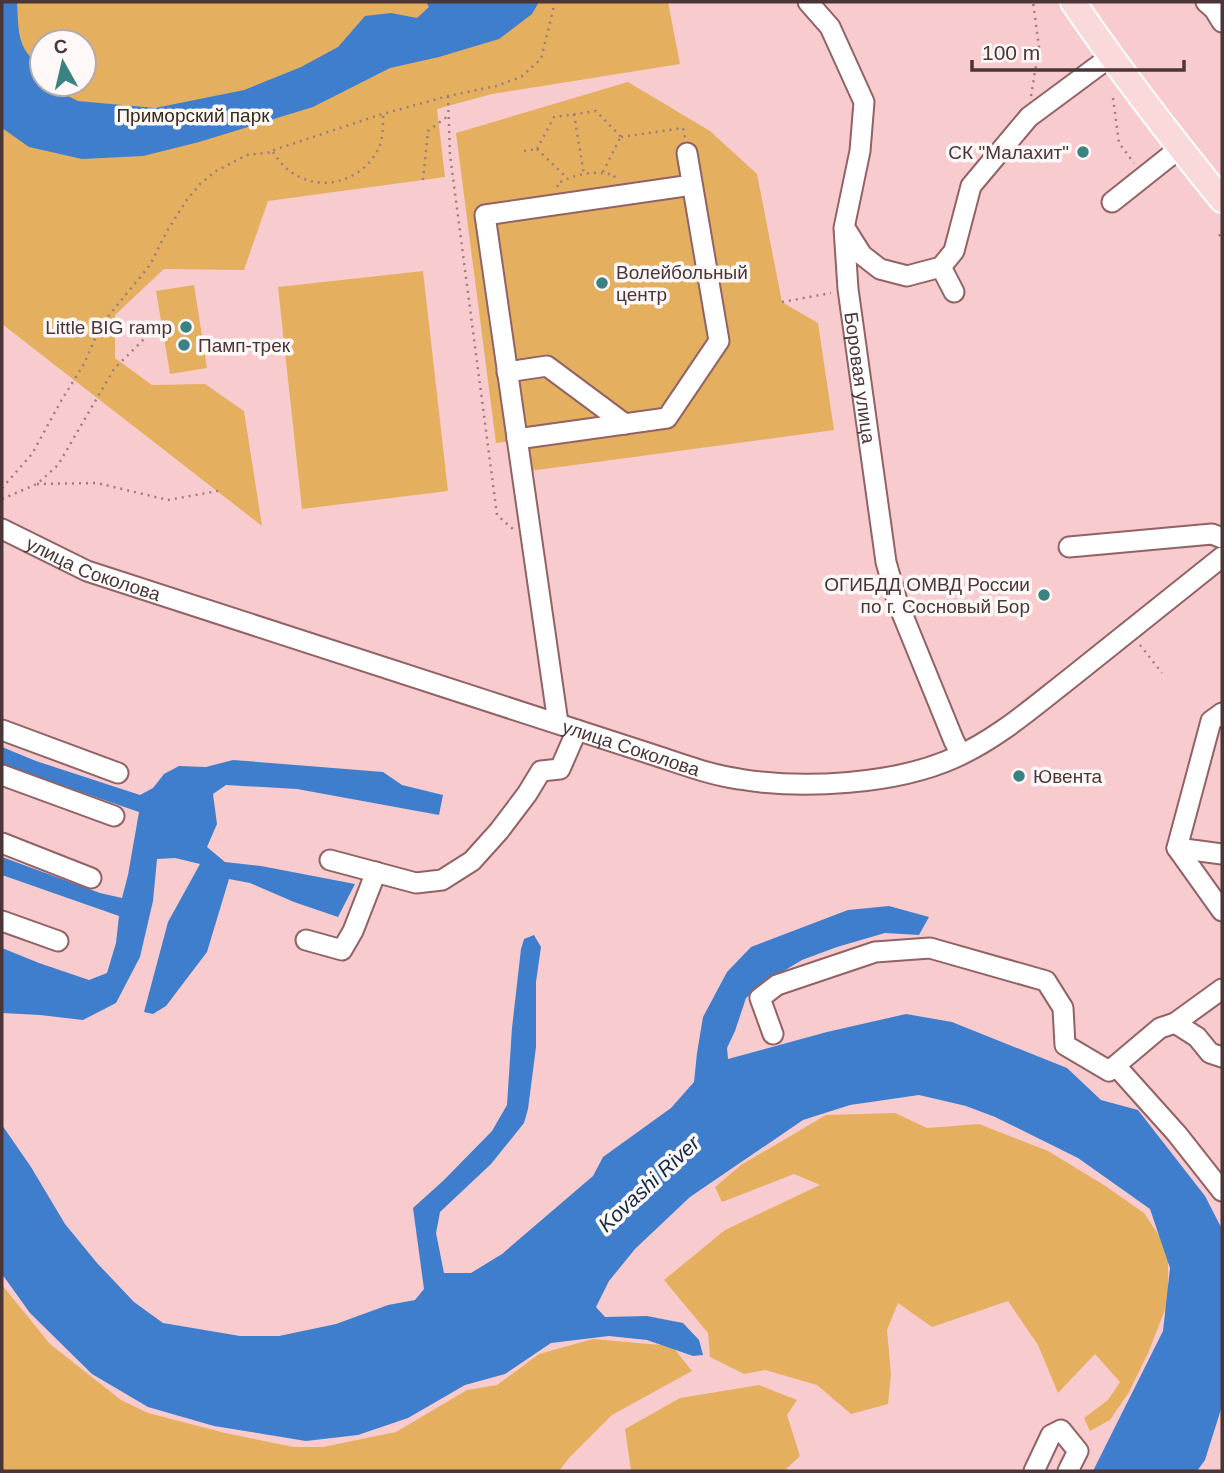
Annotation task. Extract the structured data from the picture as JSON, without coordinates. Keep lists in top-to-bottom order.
{
  "streets": {
    "street": ["Боровая улица", "улица Соколова"]
  },
  "crossings": [
    ["Боровая улица", "улица Соколова"]
  ],
  "water": ["Kovashi River"],
  "parks": ["Приморский парк"],
  "places": [
    "СК \"Малахит\"",
    "Волейбольный центр",
    "Little BIG ramp",
    "Памп-трек",
    "ОГИБДД ОМВД России по г. Сосновый Бор",
    "Ювента"
  ],
  "scale_bar": "100 m",
  "north": "top"
}
